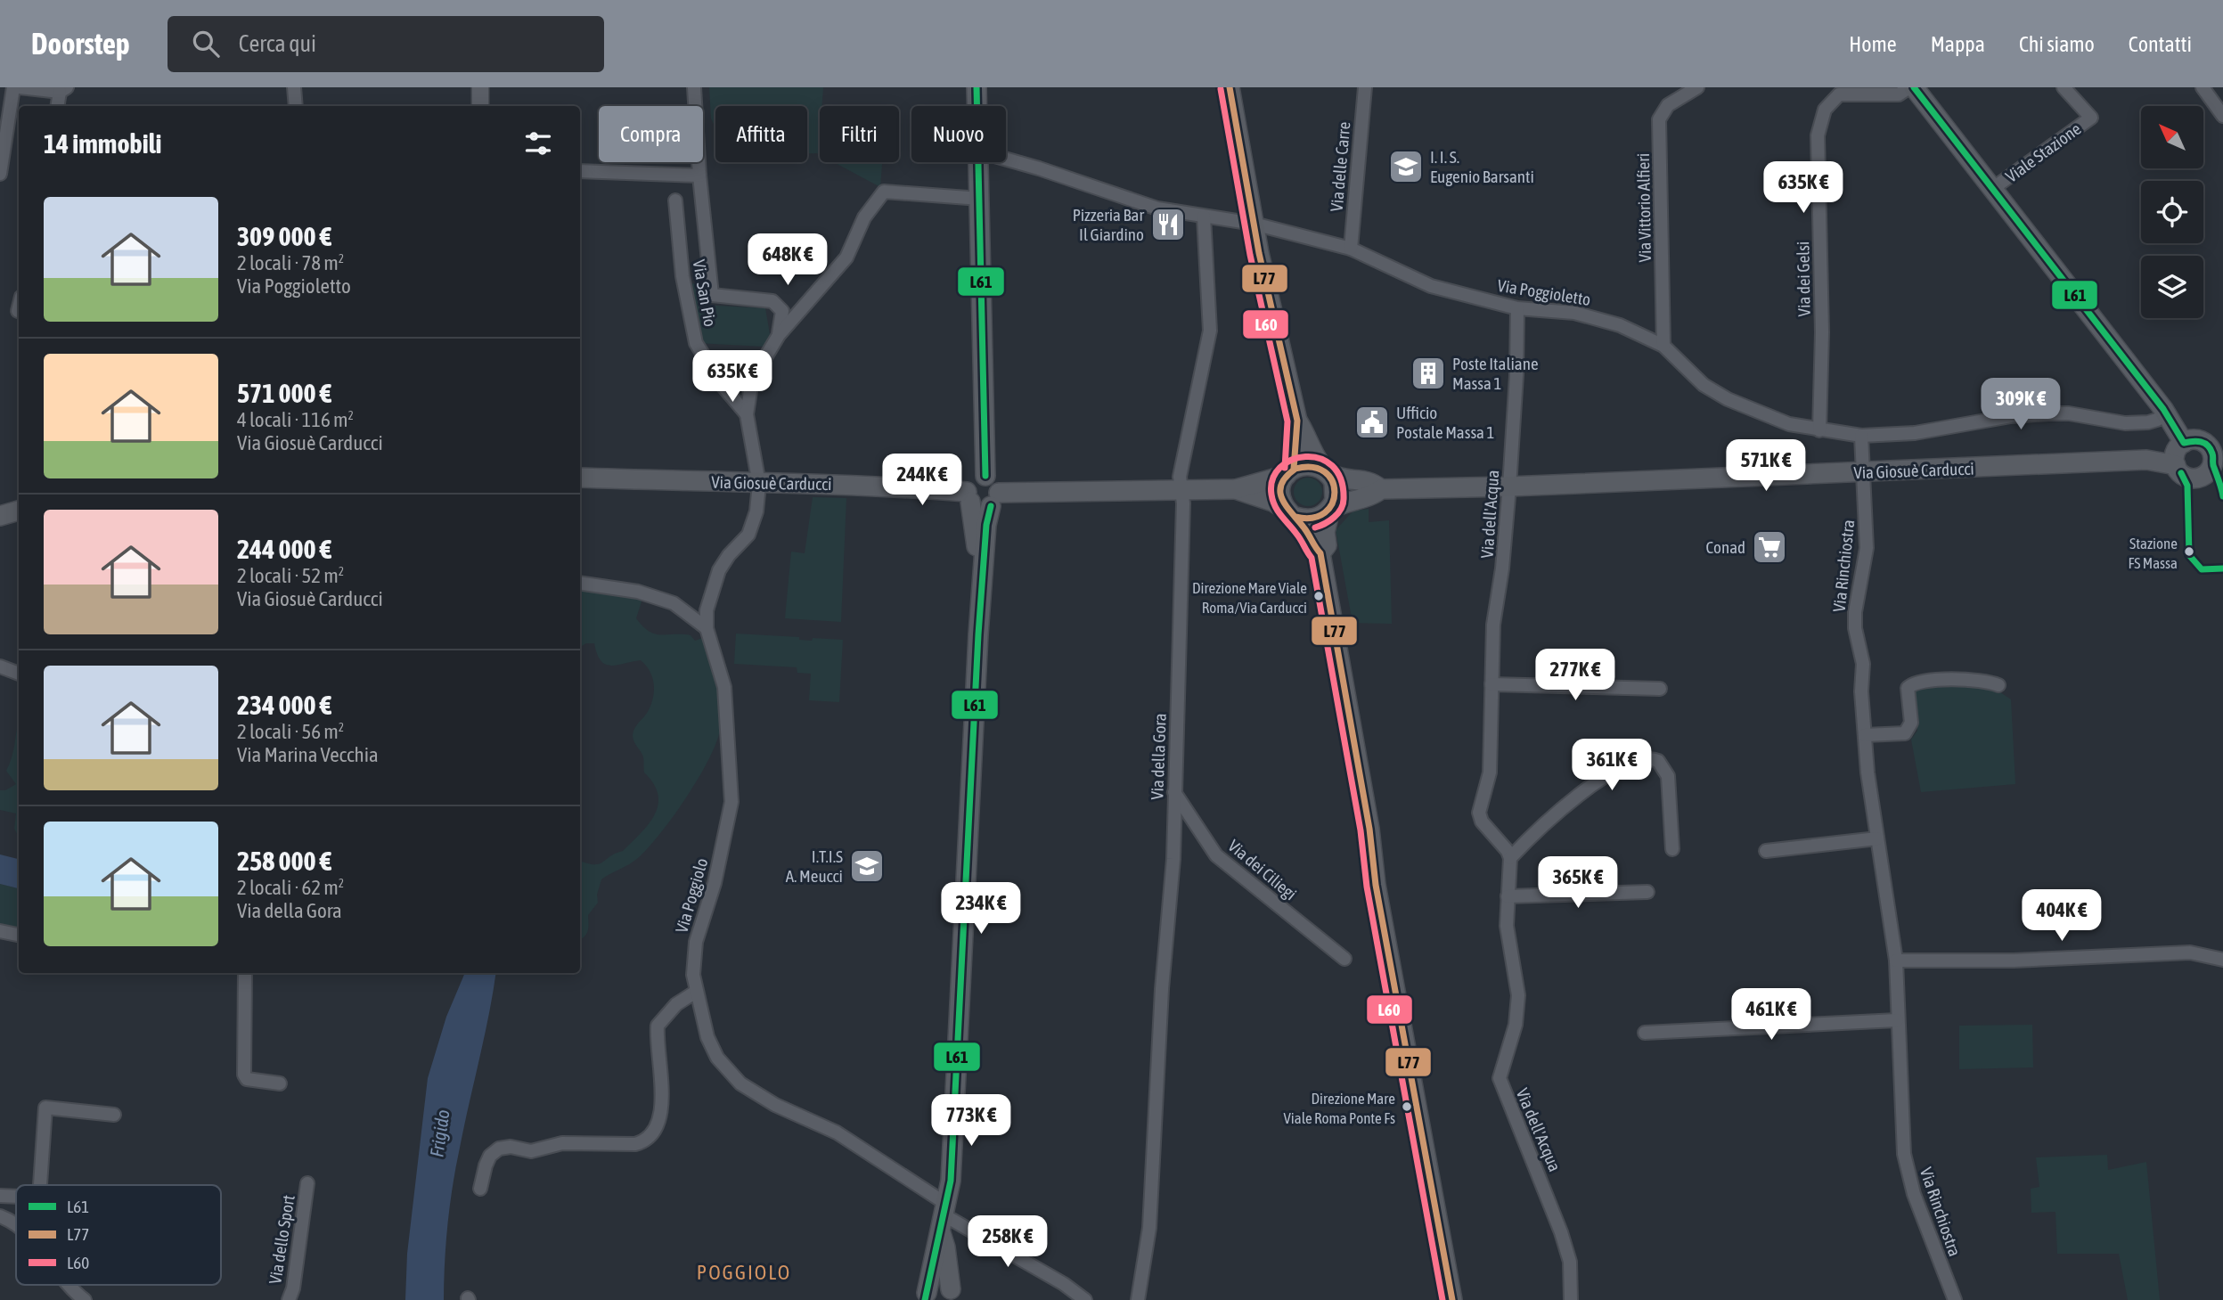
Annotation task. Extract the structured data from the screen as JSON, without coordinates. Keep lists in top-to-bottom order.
{
  "streets": {
    "main road": ["Viale Stazione", "Via Giosuè Carducci"],
    "street": [
      "Via delle Carre",
      "Via Vittorio Alfieri",
      "Via dei Gelsi",
      "Via Poggioletto",
      "Via San Pio",
      "Via dell'Acqua",
      "Via Rinchiostra",
      "Via della Gora",
      "Via dei Ciliegi",
      "Via Poggiolo",
      "Via dello Sport"
    ]
  },
  "crossings": [
    ["Viale Stazione", "Via dei Gelsi"],
    ["Viale Stazione", "Via Poggioletto"],
    ["Viale Stazione", "Via Giosuè Carducci"],
    ["Via delle Carre", "Via Poggioletto"],
    ["Via Vittorio Alfieri", "Via Poggioletto"],
    ["Via dei Gelsi", "Via Poggioletto"],
    ["Via Poggioletto", "Via dell'Acqua"],
    ["Via Poggioletto", "Via Rinchiostra"],
    ["Via Poggioletto", "Via della Gora"],
    ["Via San Pio", "Via Poggiolo"],
    ["Via Giosuè Carducci", "Via dell'Acqua"],
    ["Via Giosuè Carducci", "Via Rinchiostra"],
    ["Via Giosuè Carducci", "Via Poggiolo"],
    ["Via della Gora", "Via dei Ciliegi"]
  ],
  "districts": ["POGGIOLO"],
  "water": ["Frigido"],
  "places": {
    "school or university": ["I. I. S. Eugenio Barsanti", "I.T.I.S A. Meucci"],
    "restaurant": ["Pizzeria Bar Il Giardino"],
    "building": ["Poste Italiane Massa 1"],
    "public building": ["Ufficio Postale Massa 1"],
    "supermarket": ["Conad"],
    "other": ["Stazione FS Massa", "Direzione Mare Viale Roma/Via Carducci", "Direzione Mare Viale Roma Ponte Fs"]
  },
  "lines": ["transit line L61", "transit line L77", "transit line L60"],
  "legend": ["L61", "L77", "L60"],
  "north": "top left",
  "page": {
    "header": "Doorstep",
    "search": "Cerca qui",
    "nav": [
      "Home",
      "Mappa",
      "Chi siamo",
      "Contatti"
    ],
    "chip": [
      "Compra",
      "Affitta",
      "Filtri",
      "Nuovo"
    ],
    "heading": "14 immobili",
    "price": [
      "635K €",
      "648K €",
      "635K €",
      "309K €",
      "571K €",
      "244K €",
      "277K €",
      "361K €",
      "365K €",
      "234K €",
      "404K €",
      "461K €",
      "773K €",
      "258K €"
    ],
    "list": [
      {
        "name": "309 000 €",
        "note": "2 locali · 78 m² · Via Poggioletto"
      },
      {
        "name": "571 000 €",
        "note": "4 locali · 116 m² · Via Giosuè Carducci"
      },
      {
        "name": "244 000 €",
        "note": "2 locali · 52 m² · Via Giosuè Carducci"
      },
      {
        "name": "234 000 €",
        "note": "2 locali · 56 m² · Via Marina Vecchia"
      },
      {
        "name": "258 000 €",
        "note": "2 locali · 62 m² · Via della Gora"
      }
    ]
  }
}
